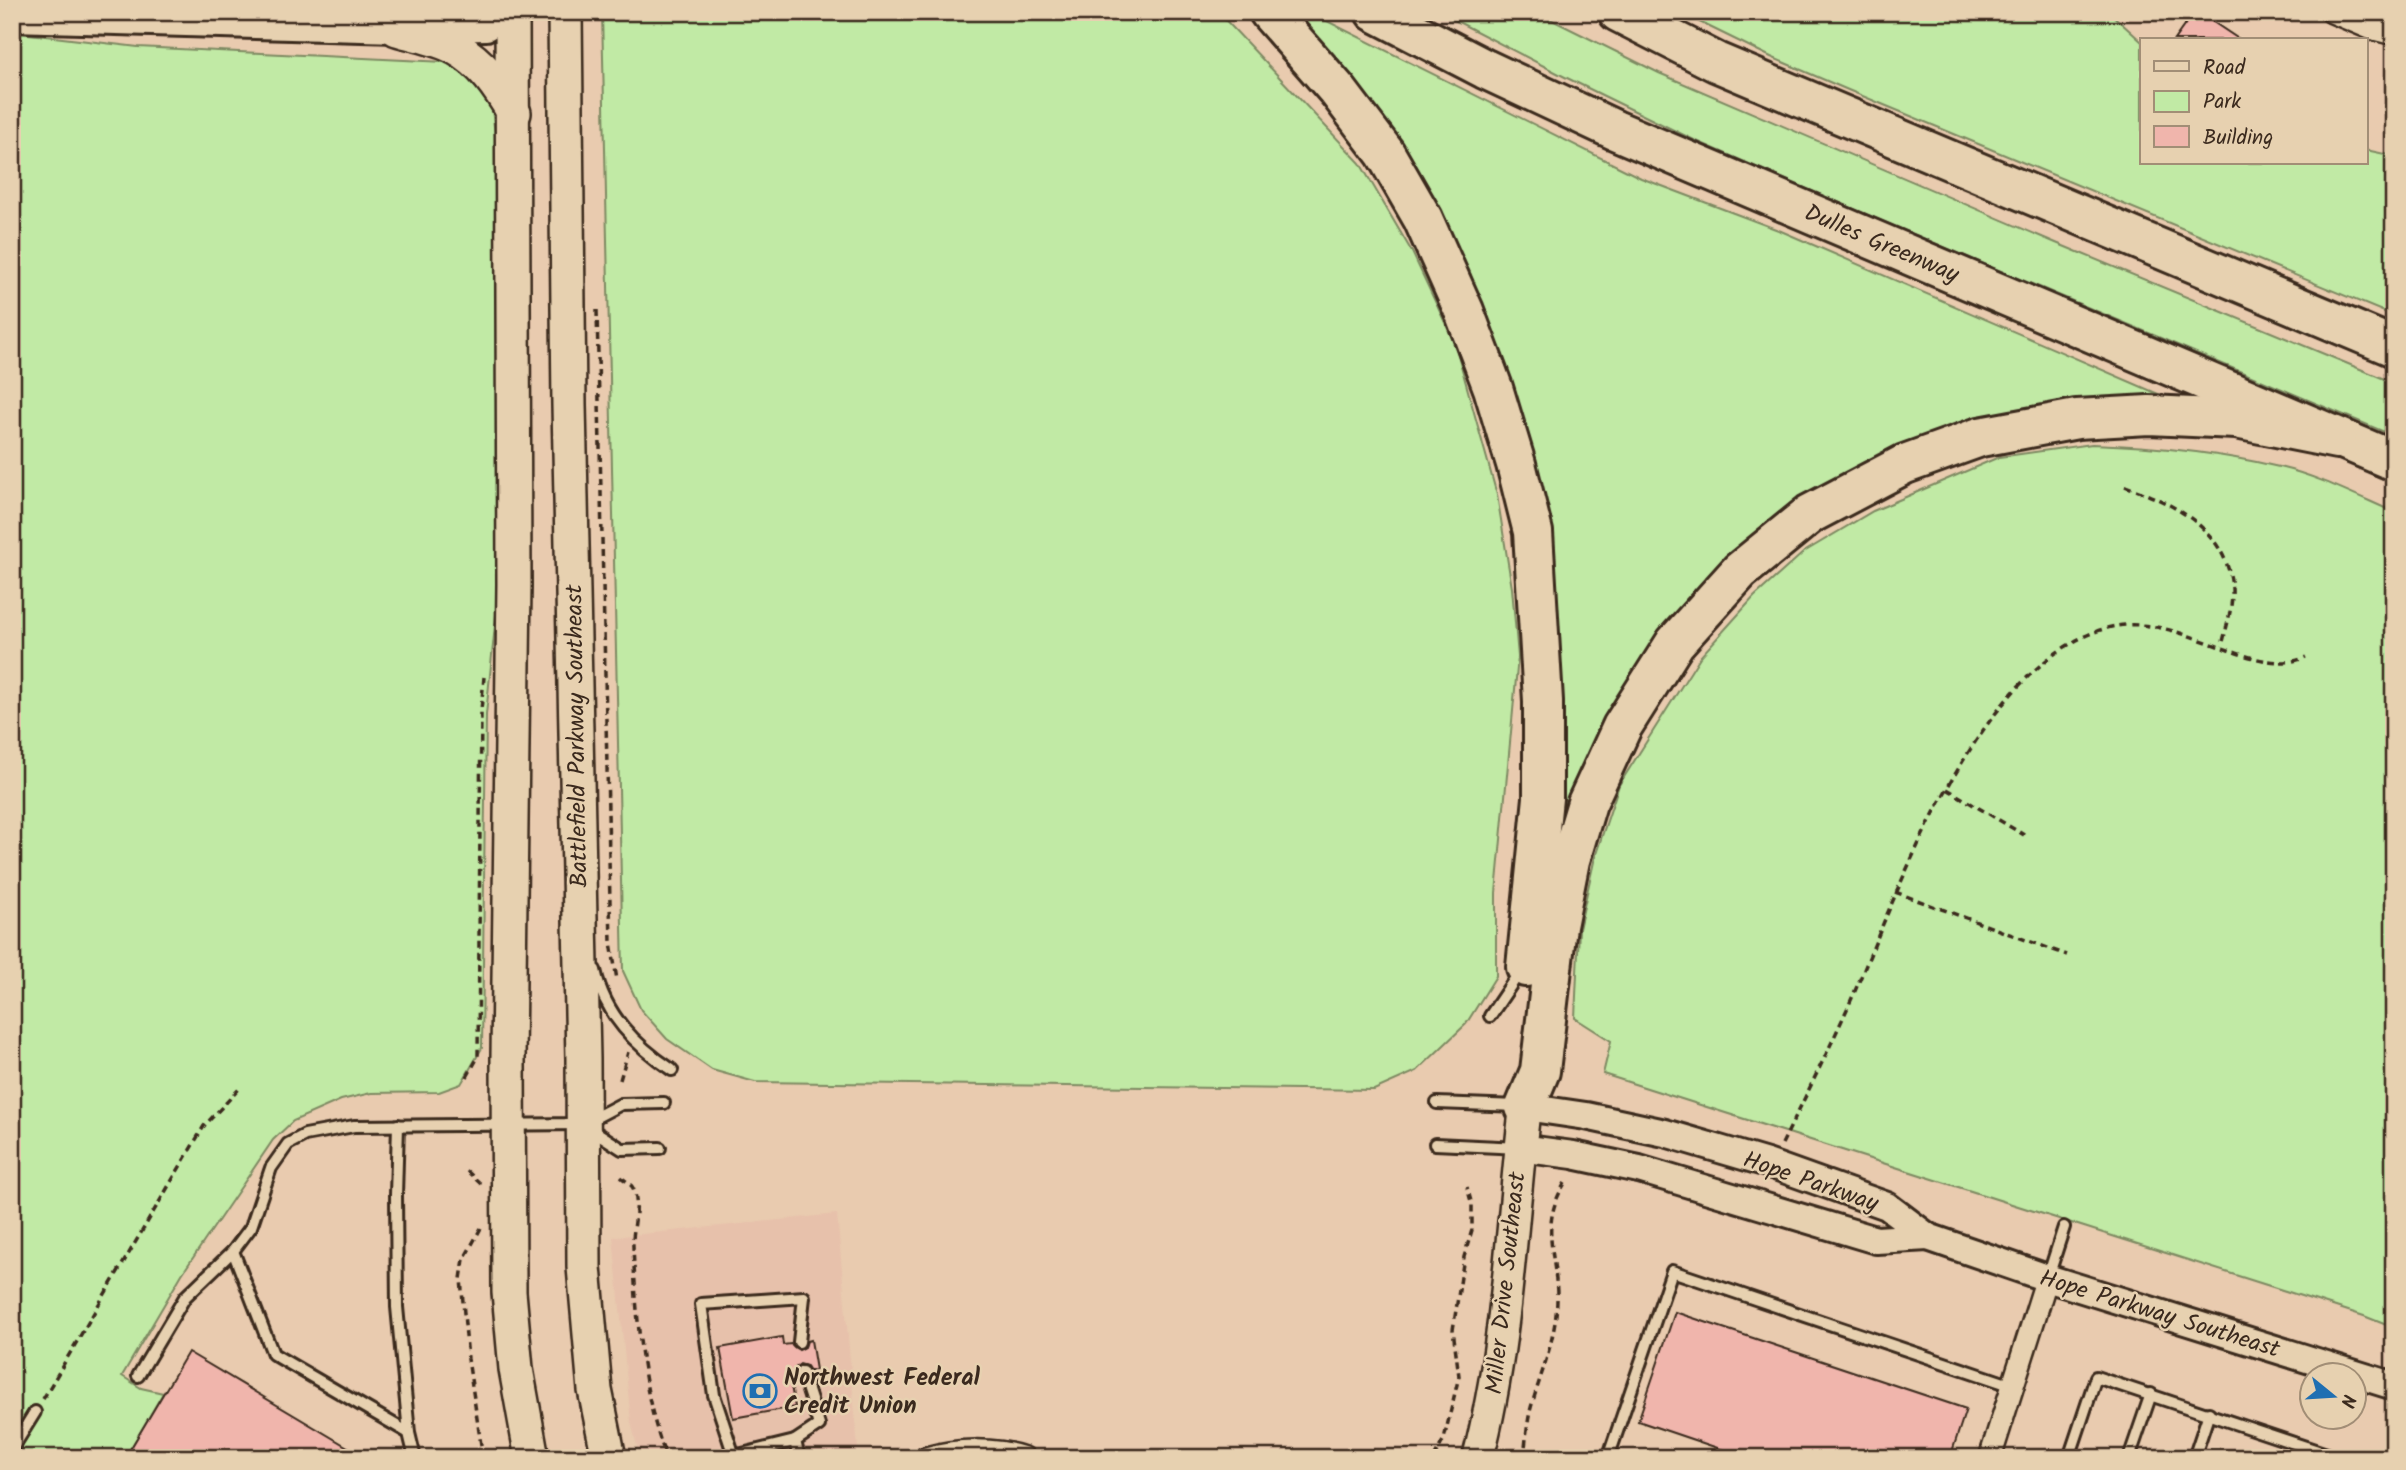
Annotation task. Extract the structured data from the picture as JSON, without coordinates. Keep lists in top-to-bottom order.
{
  "streets": {
    "highway": ["Dulles Greenway"],
    "main road": ["Battlefield Parkway Southeast", "Miller Drive Southeast"],
    "street": ["Hope Parkway", "Hope Parkway Southeast"]
  },
  "crossings": [
    ["Hope Parkway", "Miller Drive Southeast"],
    ["Hope Parkway", "Hope Parkway Southeast"]
  ],
  "places": {
    "bank": ["Northwest Federal Credit Union"]
  },
  "legend": ["Road", "Park", "Building"],
  "north": "right"
}
